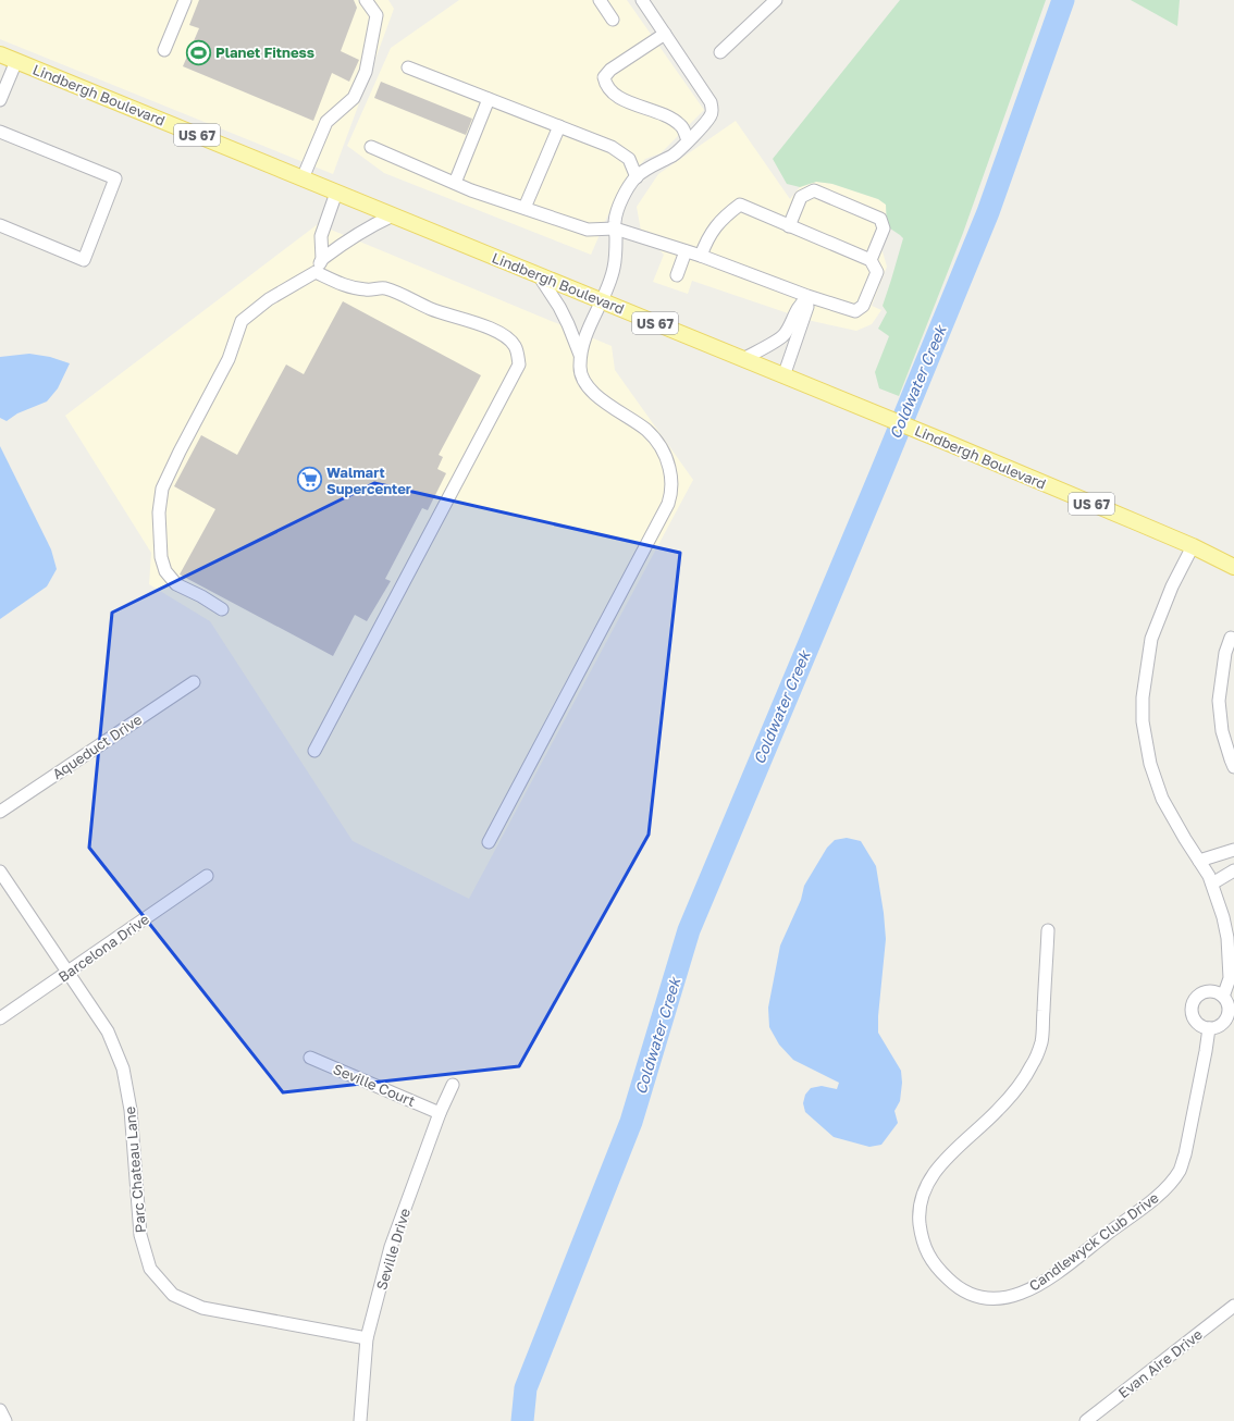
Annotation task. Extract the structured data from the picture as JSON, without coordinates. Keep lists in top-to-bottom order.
{
  "streets": {
    "main road": ["Lindbergh Boulevard", "US 67"],
    "street": [
      "Aqueduct Drive",
      "Barcelona Drive",
      "Seville Court",
      "Parc Chateau Lane",
      "Candlewyck Club Drive",
      "Seville Drive",
      "Evan Aire Drive"
    ]
  },
  "crossings": [
    ["Barcelona Drive", "Parc Chateau Lane"],
    ["Seville Court", "Seville Drive"],
    ["Parc Chateau Lane", "Seville Drive"]
  ],
  "water": ["Coldwater Creek"],
  "places": {
    "sports": ["Planet Fitness"],
    "supermarket": ["Walmart Supercenter"]
  }
}
